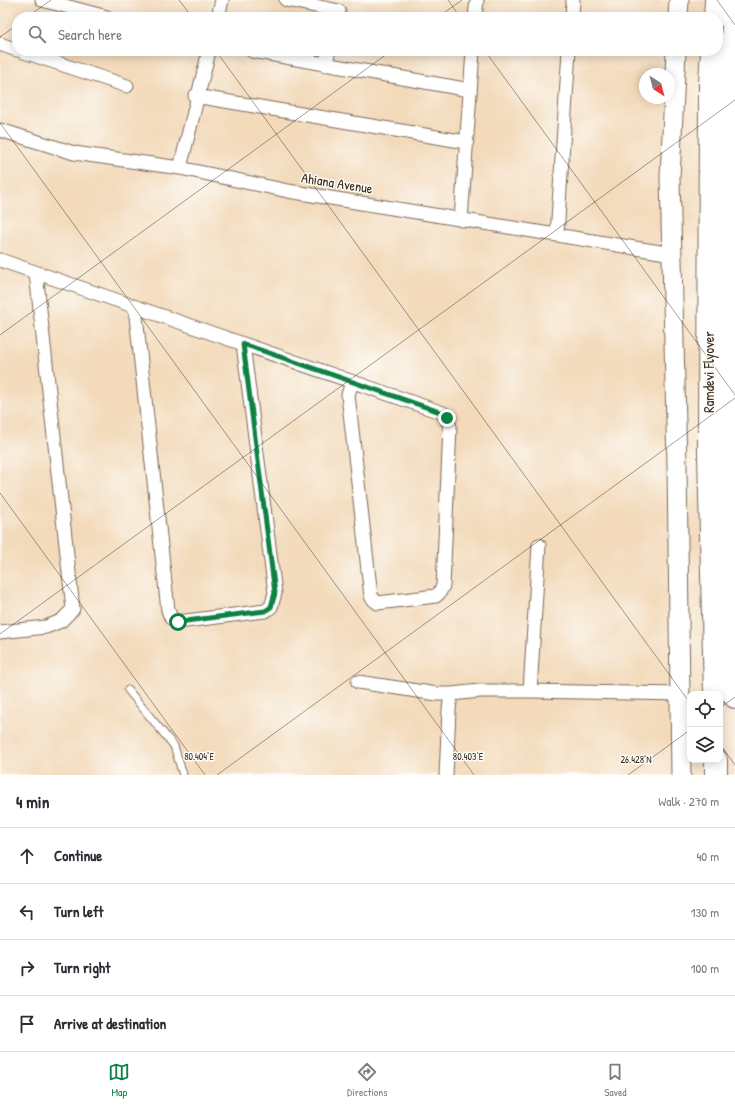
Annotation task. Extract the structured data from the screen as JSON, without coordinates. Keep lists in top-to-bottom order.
{
  "streets": {
    "highway": ["Ramdevi Flyover"],
    "street": ["Ahiana Avenue"]
  },
  "north": "bottom right",
  "page": {
    "search": "Search here",
    "heading": ["4 min", "Walk · 270 m"],
    "list": [
      ["Continue", "40 m"],
      ["Turn left", "130 m"],
      ["Turn right", "100 m"],
      "Arrive at destination"
    ],
    "nav": ["Map", "Directions", "Saved"]
  },
  "coordinates": ["80.404°E", "80.403°E", "26.428°N"]
}
